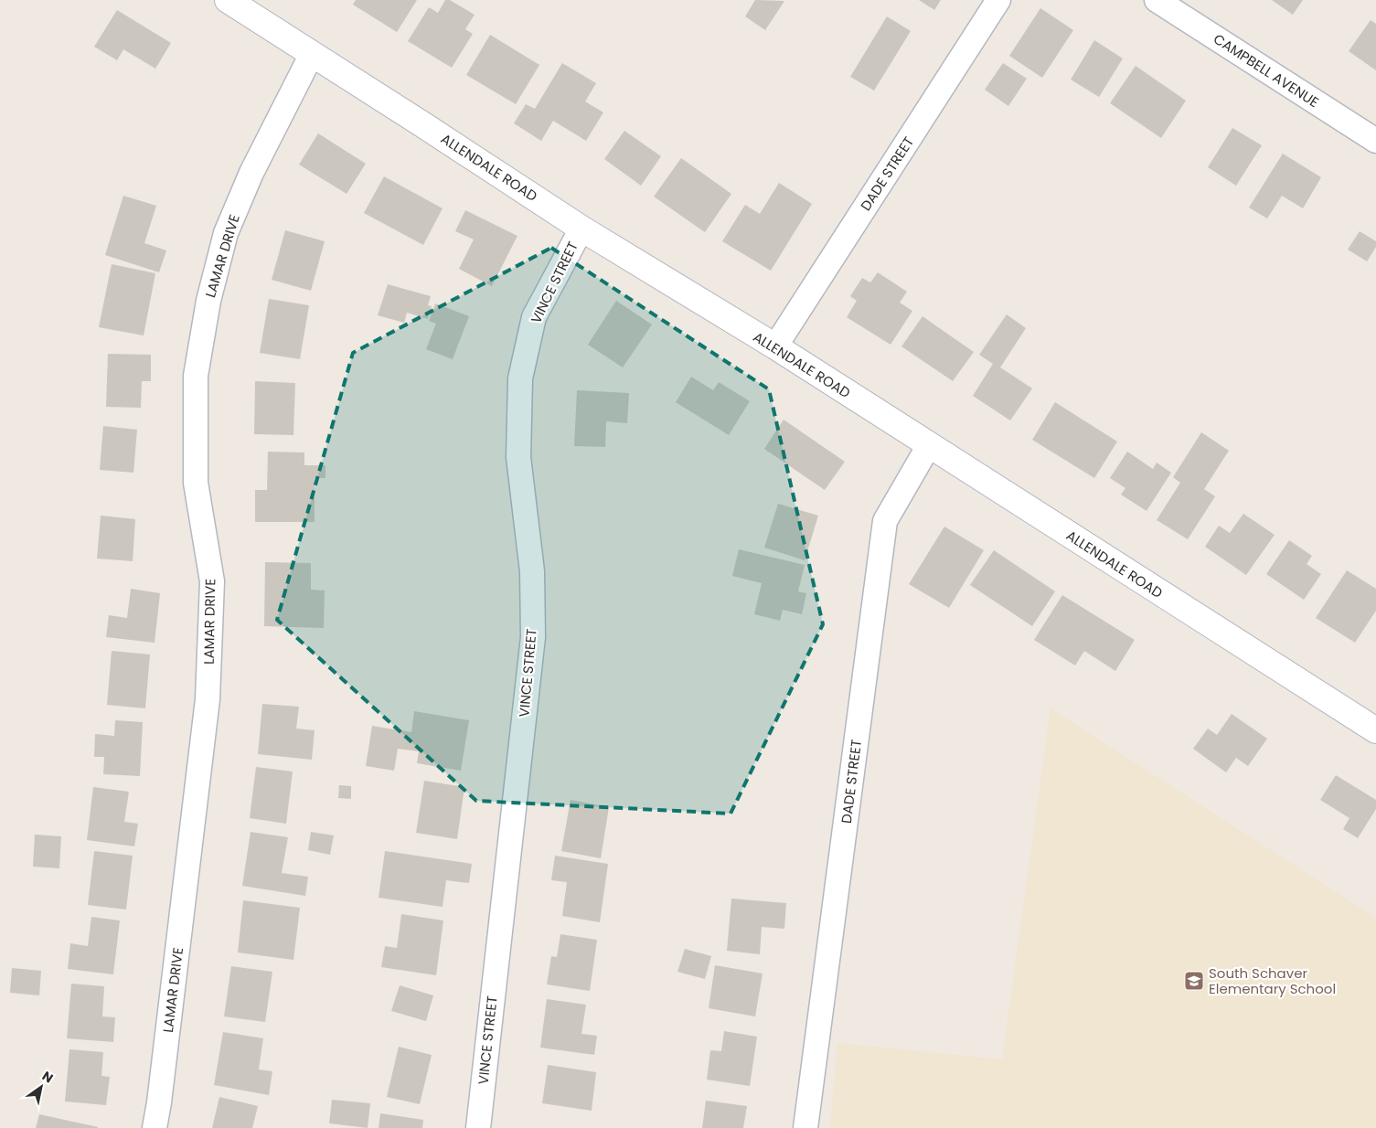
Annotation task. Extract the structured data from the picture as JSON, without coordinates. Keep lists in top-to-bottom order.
{
  "streets": {
    "street": [
      "CAMPBELL AVENUE",
      "ALLENDALE ROAD",
      "DADE STREET",
      "LAMAR DRIVE",
      "VINCE STREET"
    ]
  },
  "crossings": [
    ["ALLENDALE ROAD", "DADE STREET"],
    ["ALLENDALE ROAD", "LAMAR DRIVE"],
    ["ALLENDALE ROAD", "VINCE STREET"]
  ],
  "places": {
    "school or university": ["South Schaver Elementary School"]
  },
  "north": "top right"
}
